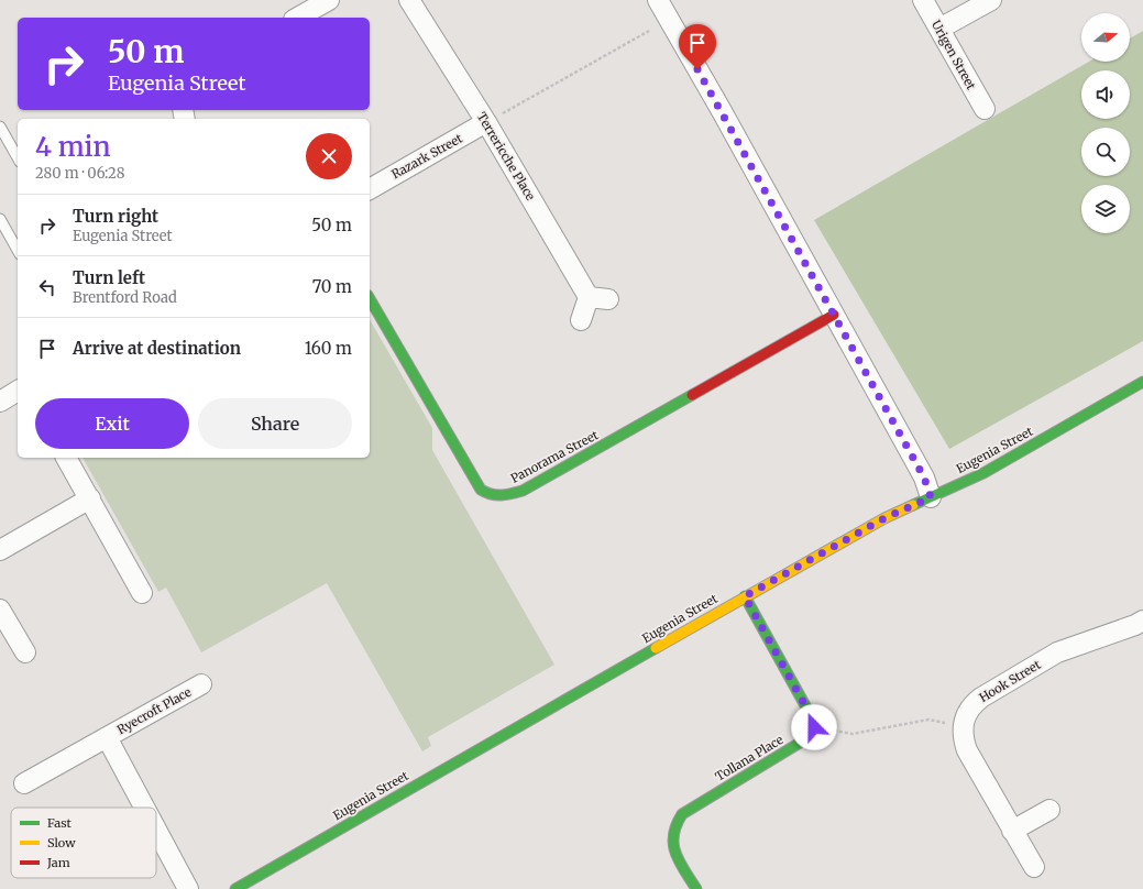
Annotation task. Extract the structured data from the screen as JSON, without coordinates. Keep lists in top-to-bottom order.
{
  "streets": {
    "street": [
      "Urigen Street",
      "Razark Street",
      "Terrericche Place",
      "Eugenia Street",
      "Panorama Street",
      "Hook Street",
      "Ryecroft Place",
      "Tollana Place"
    ]
  },
  "crossings": [
    ["Razark Street", "Terrericche Place"]
  ],
  "legend": ["Fast", "Slow", "Jam"],
  "north": "right",
  "page": {
    "turn": ["50 m", "Eugenia Street"],
    "heading": ["4 min", "280 m · 06:28"],
    "list": [
      {
        "name": "Turn right",
        "note": "Eugenia Street",
        "value": "50 m"
      },
      {
        "name": "Turn left",
        "note": "Brentford Road",
        "value": "70 m"
      },
      {
        "name": "Arrive at destination",
        "value": "160 m"
      }
    ],
    "buttons": ["Exit", "Share"]
  }
}
